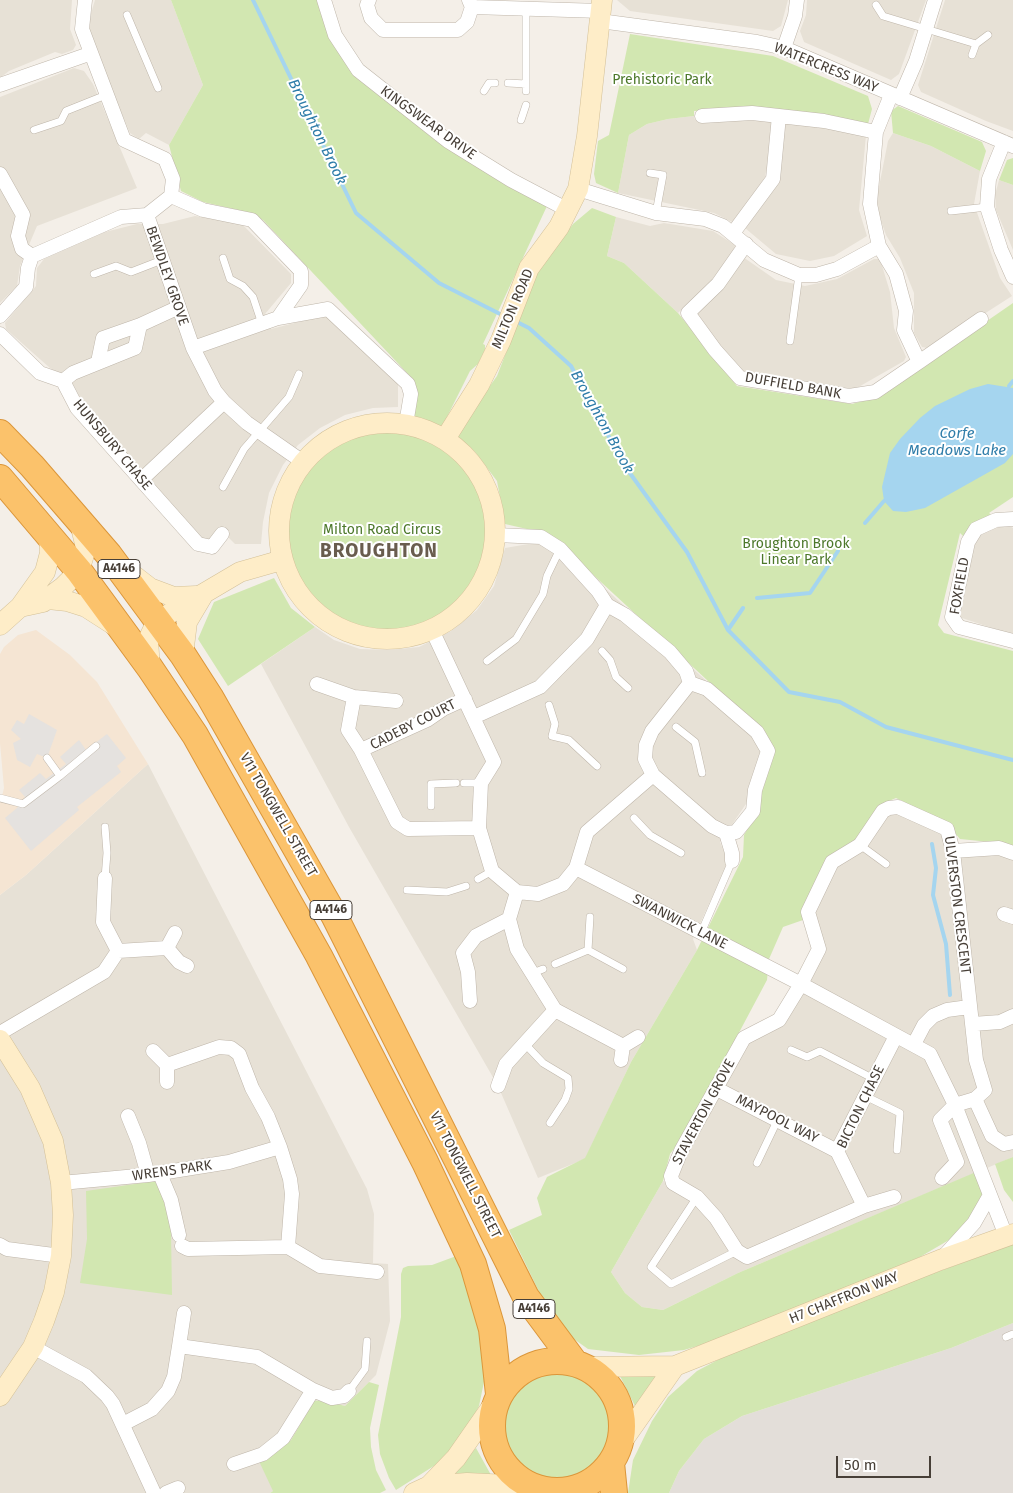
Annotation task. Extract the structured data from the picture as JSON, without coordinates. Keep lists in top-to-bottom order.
{
  "streets": {
    "highway": ["A4146", "V11 TONGWELL STREET"],
    "street": [
      "WATERCRESS WAY",
      "KINGSWEAR DRIVE",
      "BEWDLEY GROVE",
      "MILTON ROAD",
      "DUFFIELD BANK",
      "HUNSBURY CHASE",
      "FOXFIELD",
      "CADEBY COURT",
      "ULVERSTON CRESCENT",
      "SWANWICK LANE",
      "BICTON CHASE",
      "STAVERTON GROVE",
      "MAYPOOL WAY",
      "WRENS PARK",
      "H7 CHAFFRON WAY"
    ]
  },
  "crossings": [
    ["WATERCRESS WAY", "MILTON ROAD"],
    ["KINGSWEAR DRIVE", "MILTON ROAD"],
    ["A4146", "V11 TONGWELL STREET"],
    ["A4146", "H7 CHAFFRON WAY"],
    ["V11 TONGWELL STREET", "H7 CHAFFRON WAY"],
    ["ULVERSTON CRESCENT", "SWANWICK LANE"],
    ["ULVERSTON CRESCENT", "STAVERTON GROVE"],
    ["SWANWICK LANE", "BICTON CHASE"],
    ["SWANWICK LANE", "STAVERTON GROVE"],
    ["SWANWICK LANE", "H7 CHAFFRON WAY"],
    ["BICTON CHASE", "MAYPOOL WAY"],
    ["STAVERTON GROVE", "MAYPOOL WAY"]
  ],
  "districts": ["BROUGHTON"],
  "water": ["Broughton Brook", "Corfe Meadows Lake"],
  "parks": ["Prehistoric Park", "Milton Road Circus", "Broughton Brook Linear Park"],
  "scale_bar": "50 m"
}
